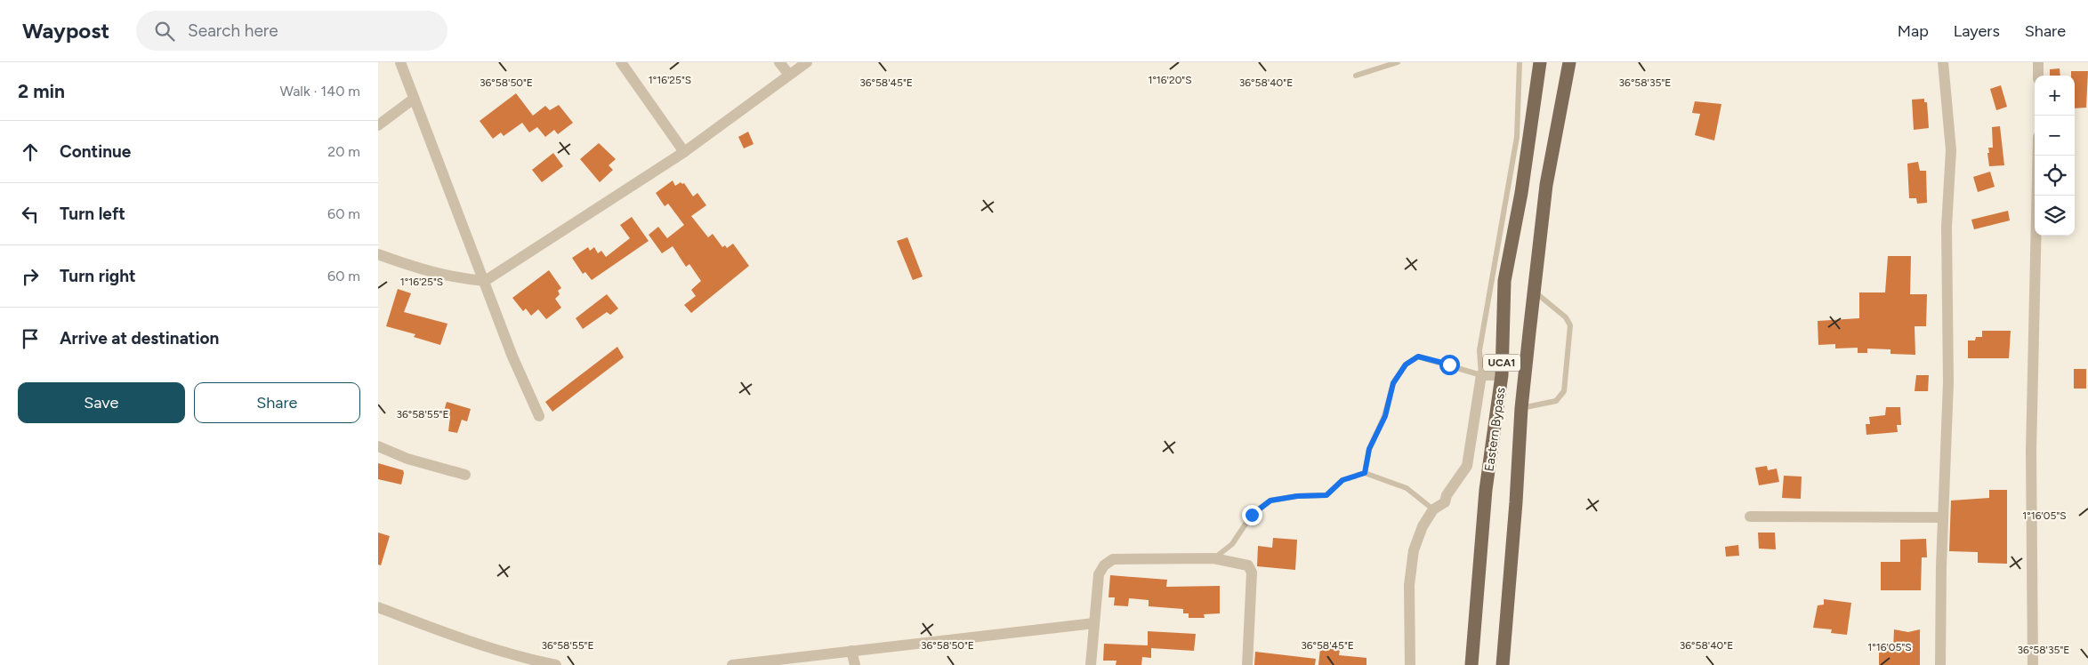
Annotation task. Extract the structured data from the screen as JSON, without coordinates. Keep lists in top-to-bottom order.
{
  "streets": {
    "main road": ["UCA1", "Eastern Bypass"]
  },
  "page": {
    "header": "Waypost",
    "search": "Search here",
    "nav": ["Map", "Layers", "Share"],
    "heading": ["2 min", "Walk · 140 m"],
    "map_buttons": ["+", "−"],
    "list": [
      ["Continue", "20 m"],
      ["Turn left", "60 m"],
      ["Turn right", "60 m"],
      "Arrive at destination"
    ],
    "buttons": ["Save", "Share"]
  },
  "coordinates": [
    "1°16'20\"S",
    "1°16'25\"S",
    "36°58'50\"E",
    "36°58'45\"E",
    "36°58'35\"E",
    "36°58'40\"E",
    "36°58'55\"E",
    "1°16'05\"S"
  ]
}
